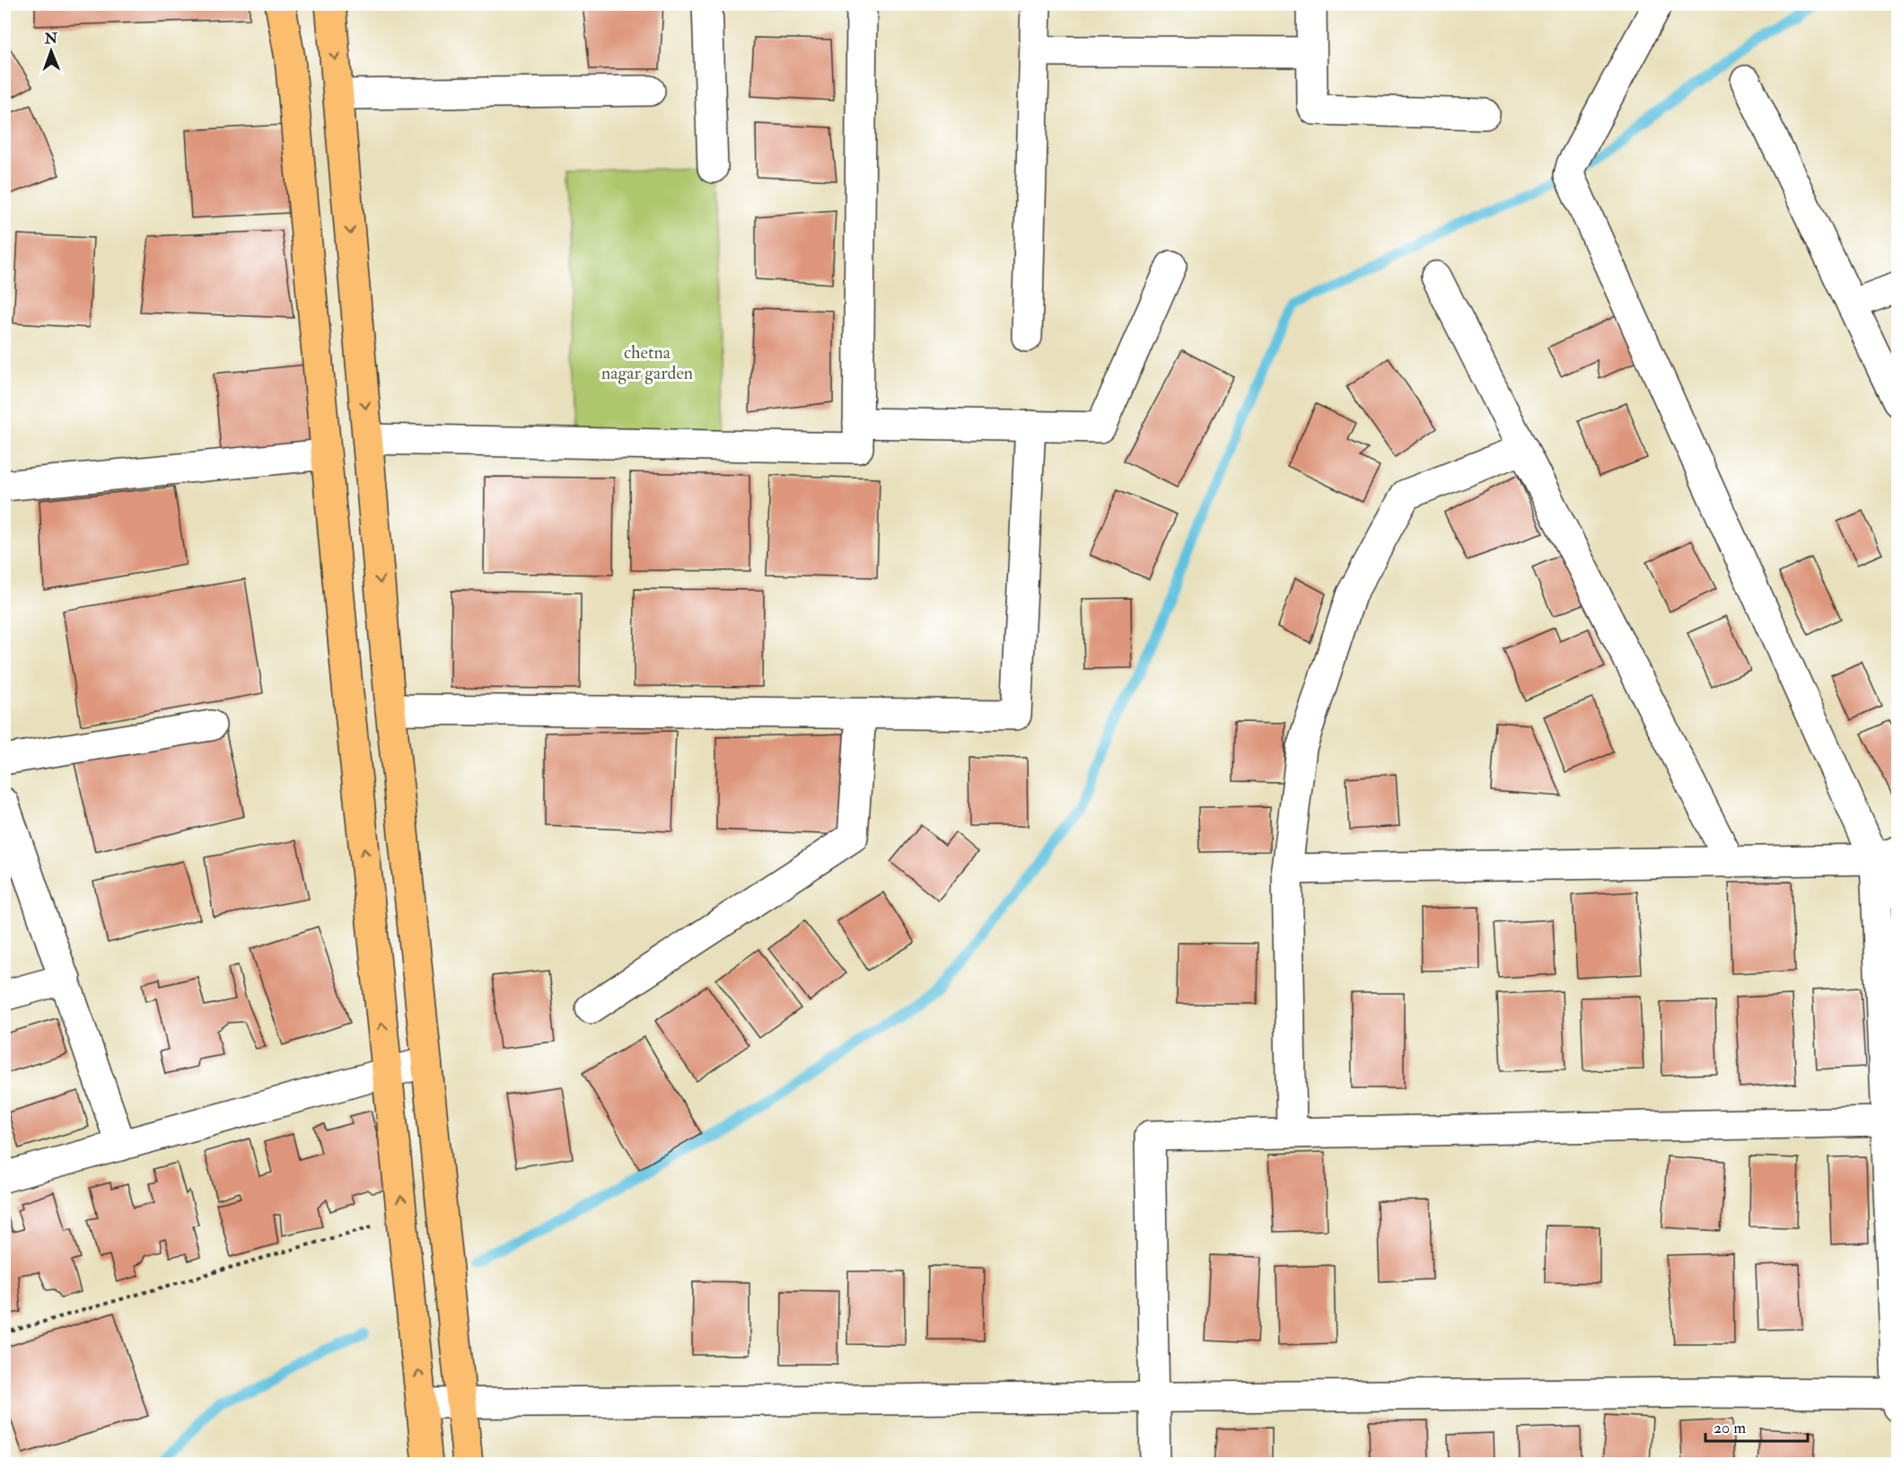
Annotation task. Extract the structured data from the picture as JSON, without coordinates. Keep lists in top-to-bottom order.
{
  "parks": ["chetna nagar garden"],
  "scale_bar": "20 m",
  "north": "top"
}
